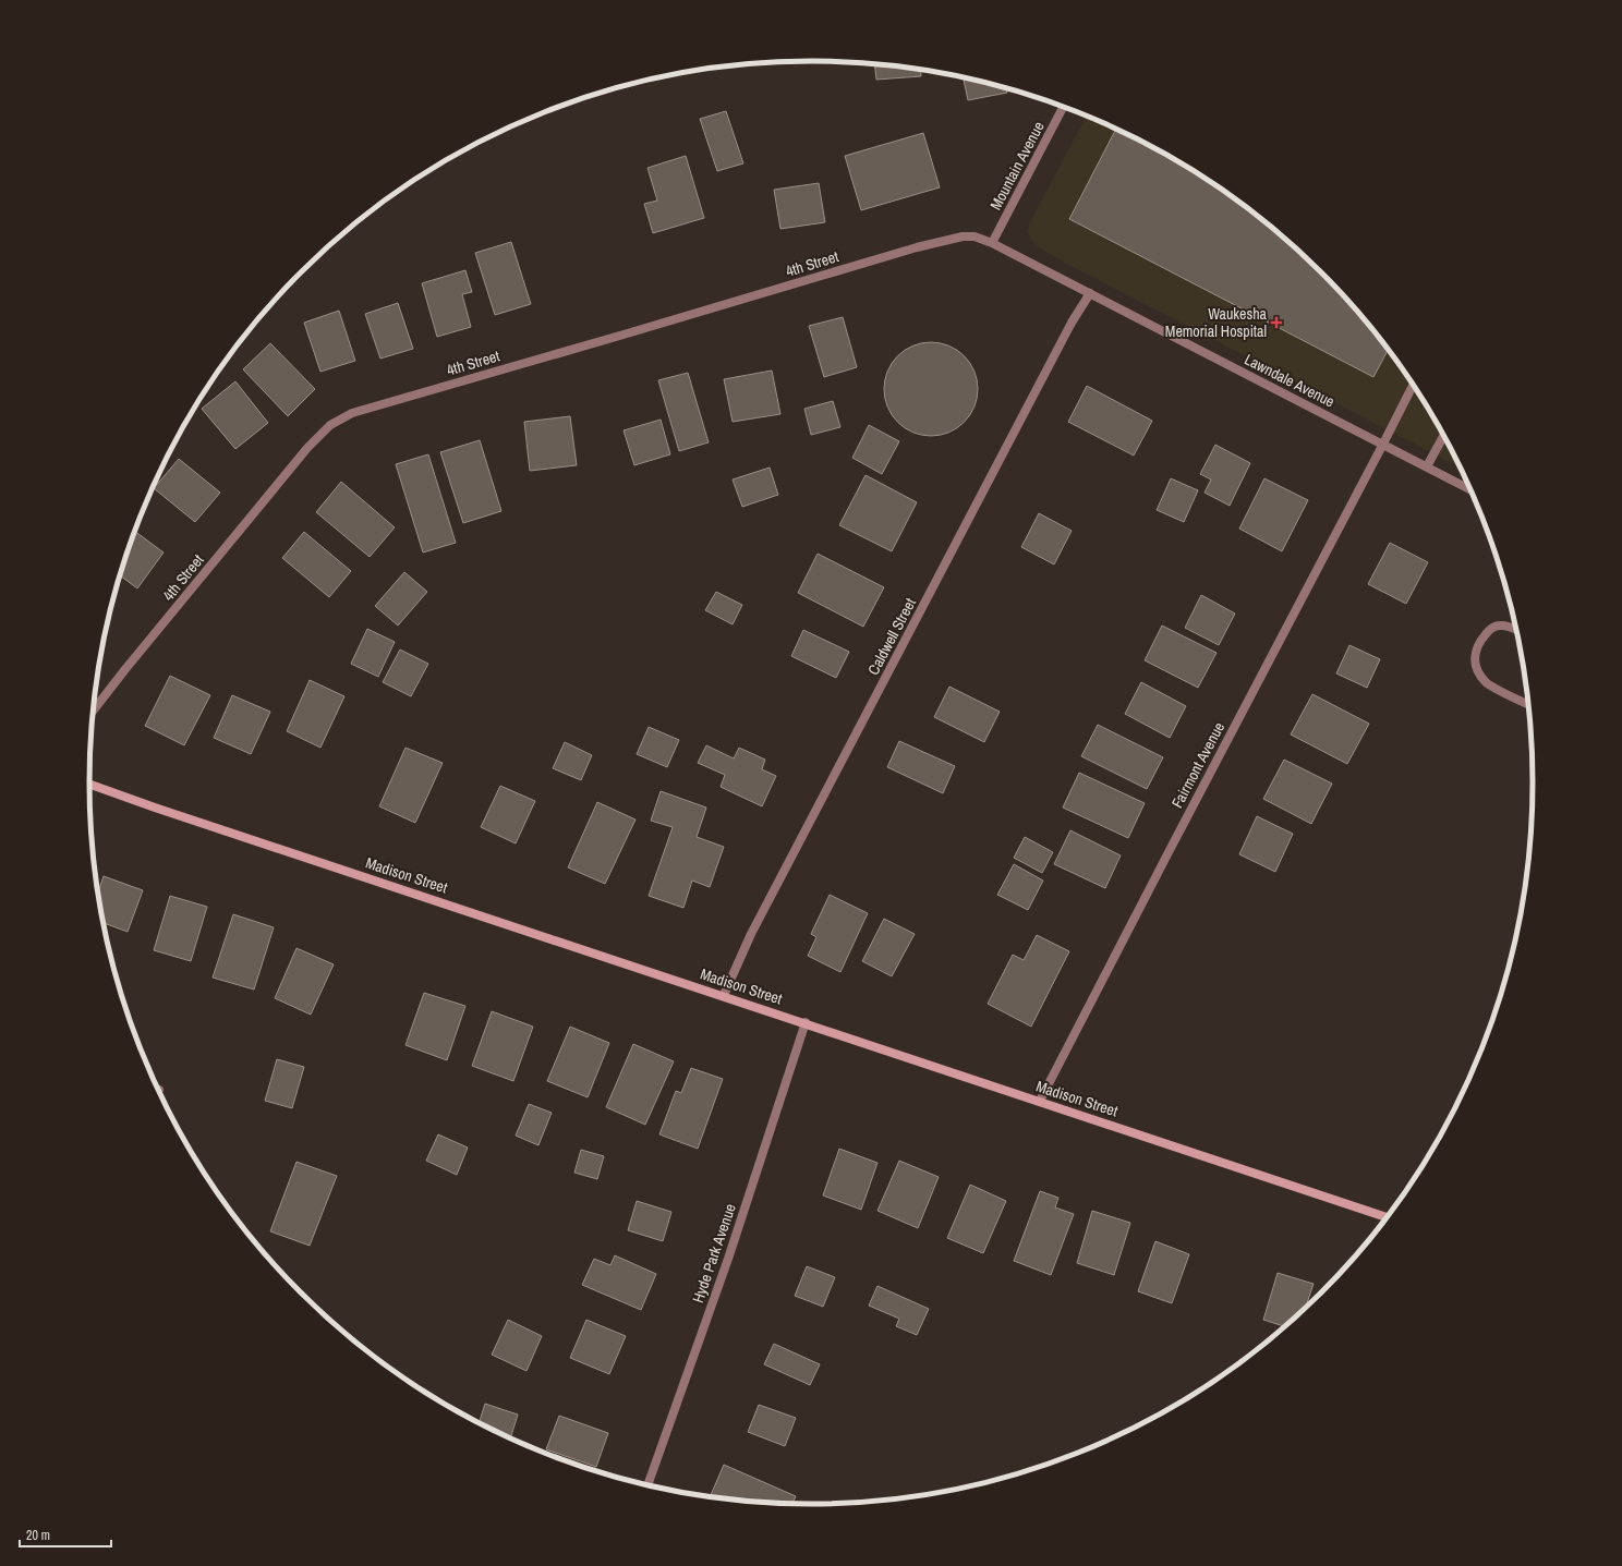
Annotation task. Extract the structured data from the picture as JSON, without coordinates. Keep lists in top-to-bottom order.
{
  "streets": {
    "street": [
      "Mountain Avenue",
      "4th Street",
      "Lawndale Avenue",
      "Caldwell Street",
      "Fairmont Avenue",
      "Madison Street",
      "Hyde Park Avenue"
    ]
  },
  "crossings": [
    ["Mountain Avenue", "4th Street"],
    ["Mountain Avenue", "Lawndale Avenue"],
    ["4th Street", "Lawndale Avenue"],
    ["Lawndale Avenue", "Caldwell Street"],
    ["Lawndale Avenue", "Fairmont Avenue"],
    ["Caldwell Street", "Madison Street"],
    ["Fairmont Avenue", "Madison Street"],
    ["Madison Street", "Hyde Park Avenue"]
  ],
  "places": {
    "health": ["Waukesha Memorial Hospital"]
  },
  "scale_bar": "20 m"
}
